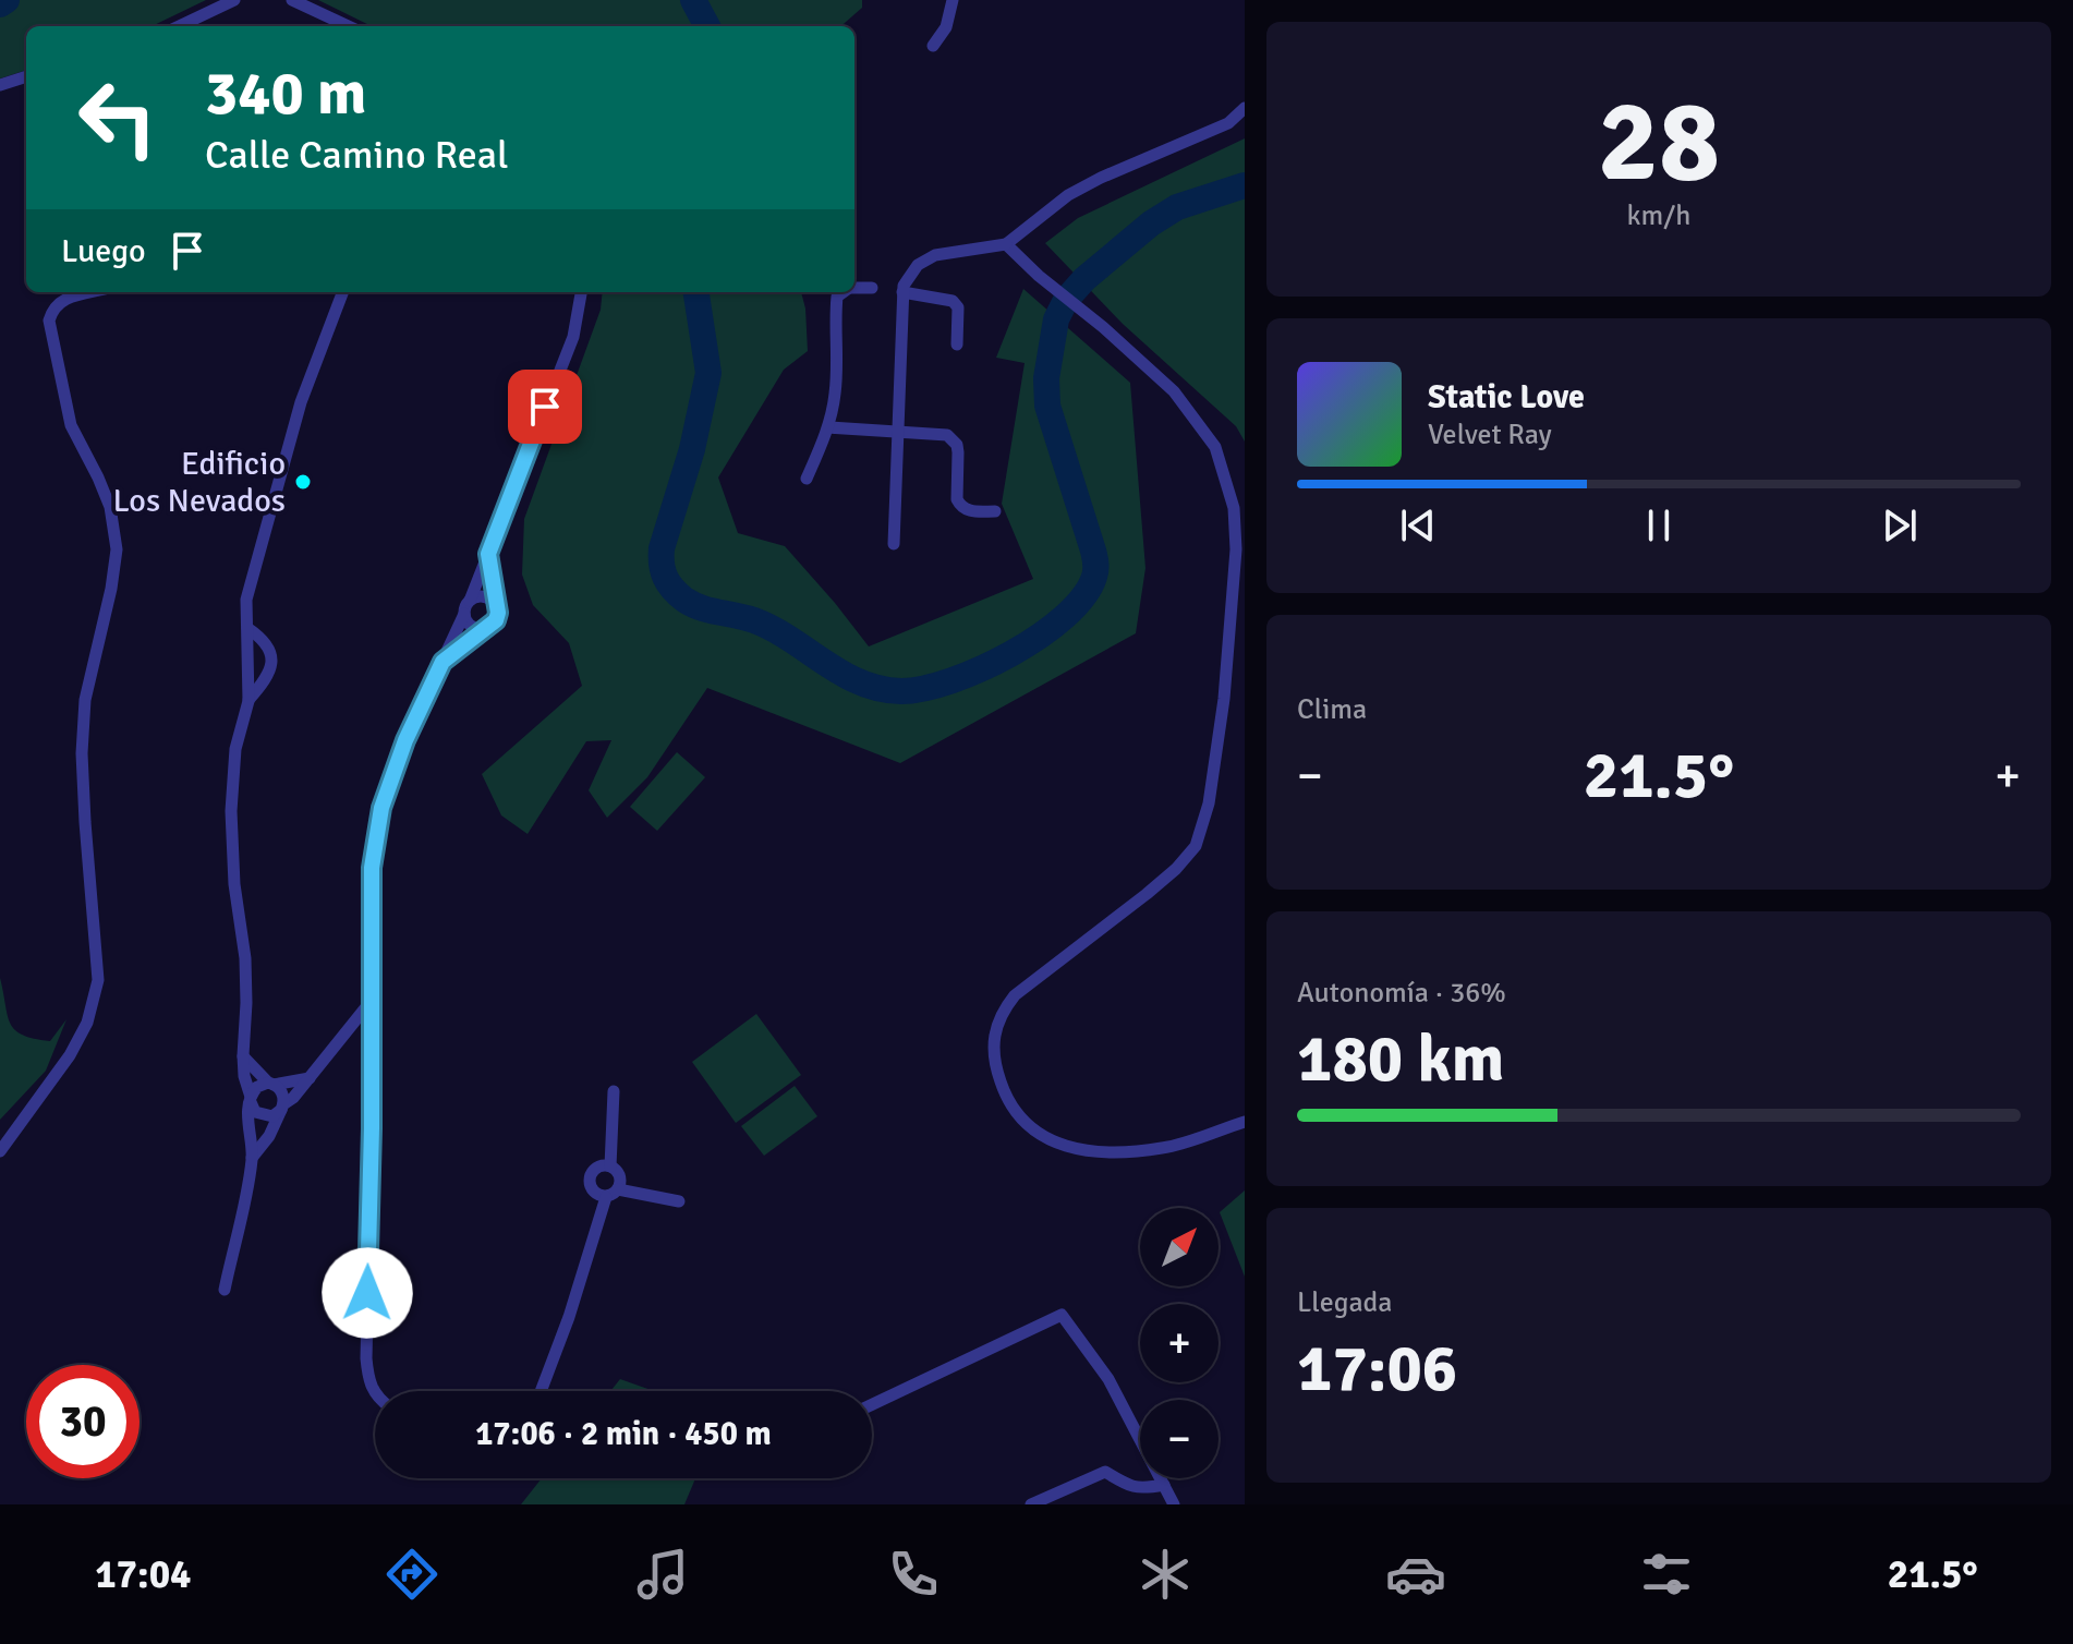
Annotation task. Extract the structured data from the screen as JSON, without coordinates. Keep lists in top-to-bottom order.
{
  "places": ["Edificio Los Nevados"],
  "north": "top right",
  "page": {
    "tile": [
      ["28", "km/h"],
      "Clima",
      ["Autonomía · 36%", "180 km"],
      ["Llegada", "17:06"]
    ],
    "turn": ["340 m", "Calle Camino Real"],
    "then": "Luego",
    "song": ["Static Love", "Velvet Ray"],
    "heat": ["−", "21.5°", "+"],
    "map_buttons": ["+", "−"],
    "limit": "30",
    "trip": "17:06 · 2 min · 450 m",
    "tabs": ["17:04", "21.5°"]
  }
}
